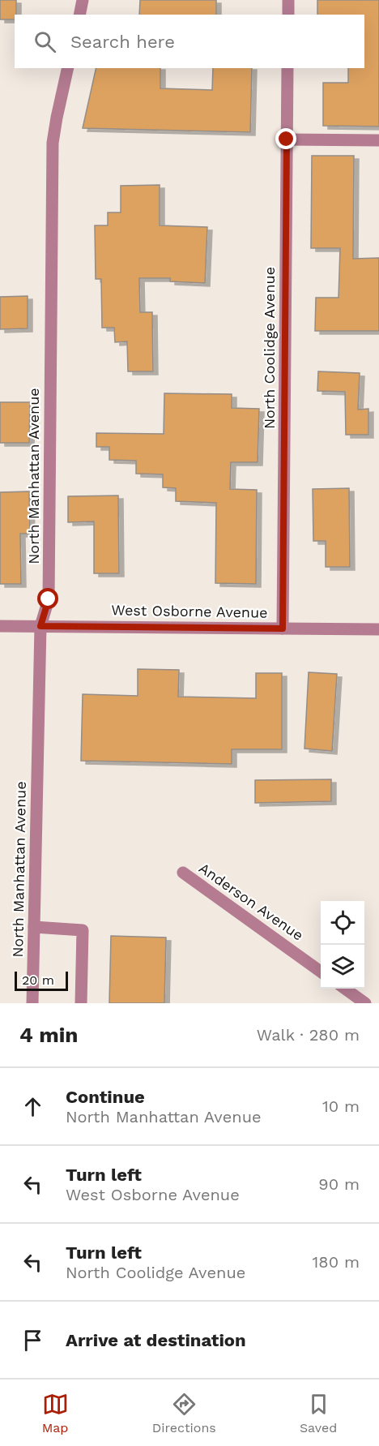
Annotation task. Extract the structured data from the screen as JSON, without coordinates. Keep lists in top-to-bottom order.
{
  "streets": {
    "street": [
      "North Coolidge Avenue",
      "North Manhattan Avenue",
      "West Osborne Avenue",
      "Anderson Avenue"
    ]
  },
  "crossings": [
    ["North Coolidge Avenue", "West Osborne Avenue"],
    ["North Manhattan Avenue", "West Osborne Avenue"]
  ],
  "scale_bar": "20 m",
  "page": {
    "search": "Search here",
    "scale": "20 m",
    "heading": ["4 min", "Walk · 280 m"],
    "list": [
      ["Continue", "North Manhattan Avenue", "10 m"],
      ["Turn left", "West Osborne Avenue", "90 m"],
      ["Turn left", "North Coolidge Avenue", "180 m"],
      "Arrive at destination"
    ],
    "nav": ["Map", "Directions", "Saved"]
  }
}
